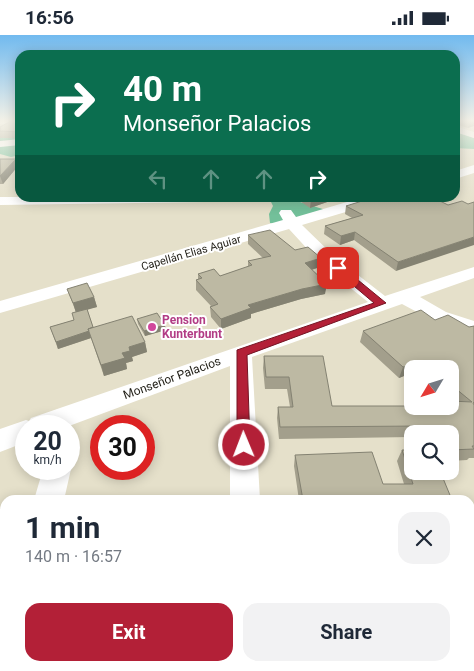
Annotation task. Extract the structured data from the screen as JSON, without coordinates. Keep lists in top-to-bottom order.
{
  "streets": {
    "street": ["Capellán Elias Aguiar", "Monseñor Palacios"]
  },
  "places": ["Pension Kunterbunt"],
  "north": "bottom left",
  "page": {
    "status": "16:56",
    "turn": ["40 m", "Monseñor Palacios"],
    "speed": "20 km/h",
    "limit": "30",
    "heading": ["1 min", "140 m · 16:57"],
    "buttons": ["Exit", "Share"]
  }
}
